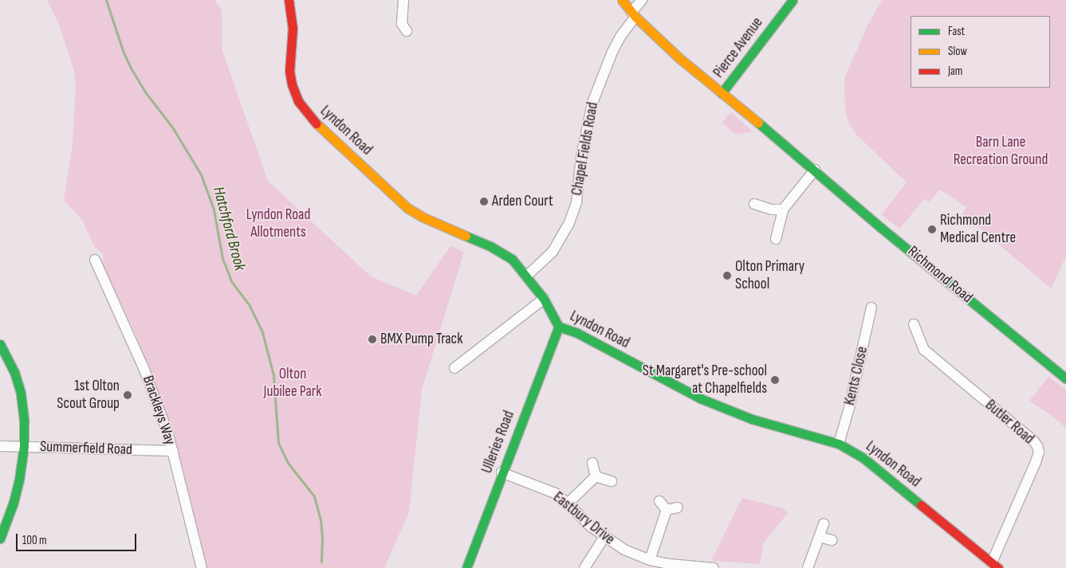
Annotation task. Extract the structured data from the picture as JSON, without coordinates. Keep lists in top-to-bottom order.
{
  "streets": {
    "street": [
      "Pierce Avenue",
      "Lyndon Road",
      "Chapel Fields Road",
      "Richmond Road",
      "Kents Close",
      "Brackleys Way",
      "Butler Road",
      "Ulleries Road",
      "Summerfield Road",
      "Eastbury Drive"
    ]
  },
  "crossings": [
    ["Pierce Avenue", "Richmond Road"],
    ["Lyndon Road", "Chapel Fields Road"],
    ["Lyndon Road", "Kents Close"],
    ["Lyndon Road", "Butler Road"],
    ["Lyndon Road", "Ulleries Road"],
    ["Chapel Fields Road", "Richmond Road"],
    ["Brackleys Way", "Summerfield Road"],
    ["Ulleries Road", "Eastbury Drive"]
  ],
  "water": ["Hatchford Brook"],
  "parks": ["Barn Lane Recreation Ground", "Lyndon Road Allotments", "Olton Jubilee Park"],
  "places": [
    "Arden Court",
    "Richmond Medical Centre",
    "Olton Primary School",
    "BMX Pump Track",
    "St Margaret's Pre-school at Chapelfields",
    "1st Olton Scout Group"
  ],
  "legend": ["Fast", "Slow", "Jam"],
  "scale_bar": "100 m"
}
